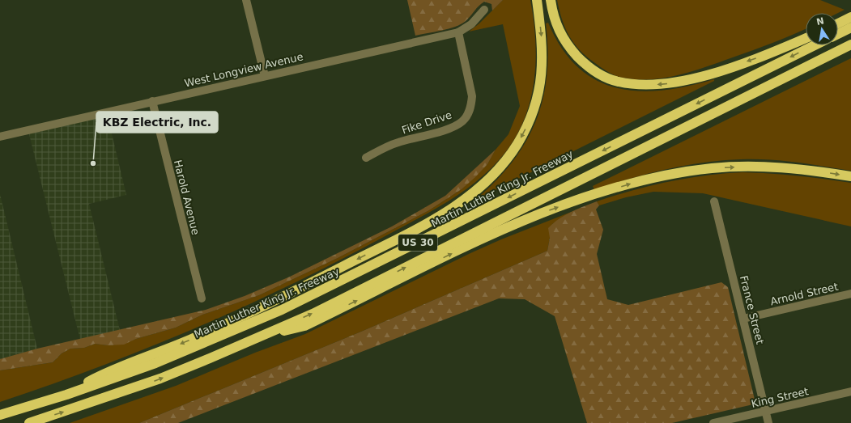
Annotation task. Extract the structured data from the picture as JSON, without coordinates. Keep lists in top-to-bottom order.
{
  "streets": {
    "highway": ["Martin Luther King Jr. Freeway", "US 30"],
    "street": [
      "West Longview Avenue",
      "Fike Drive",
      "Harold Avenue",
      "Arnold Street",
      "France Street",
      "King Street"
    ]
  },
  "crossings": [
    ["West Longview Avenue", "Fike Drive"],
    ["West Longview Avenue", "Harold Avenue"],
    ["Arnold Street", "France Street"],
    ["France Street", "King Street"]
  ],
  "places": ["KBZ Electric, Inc."],
  "north": "top"
}
